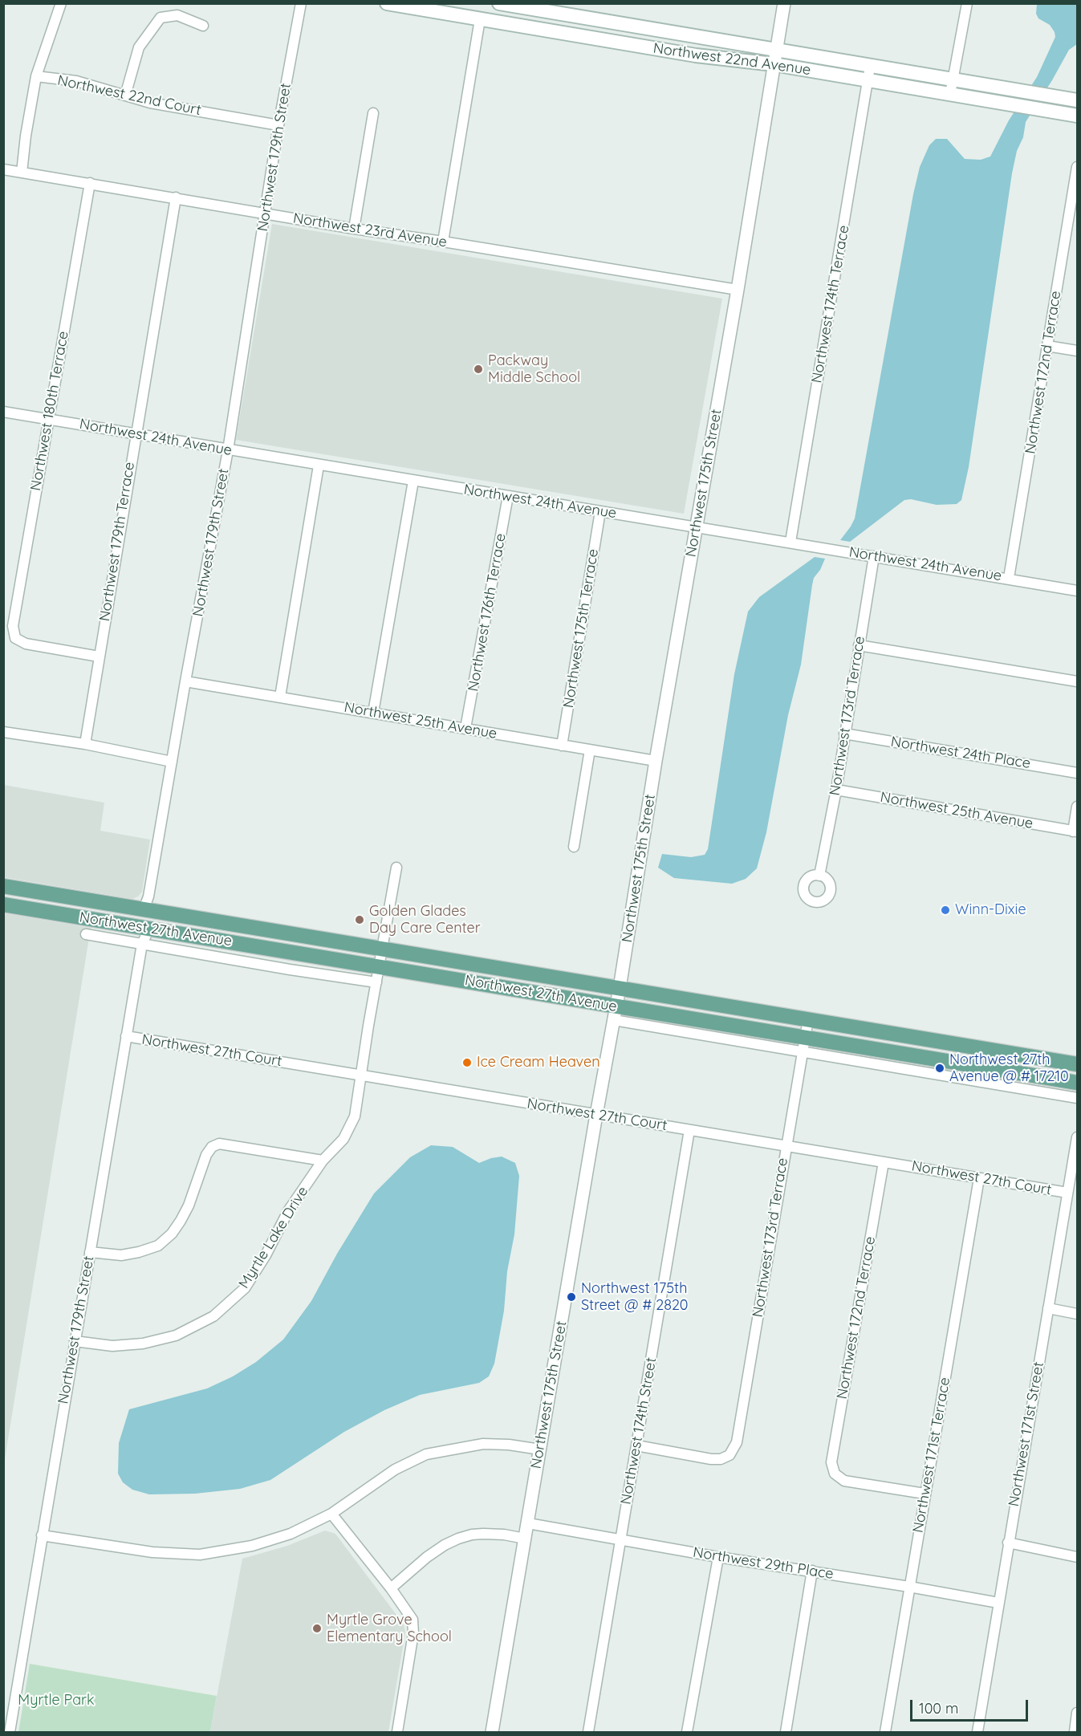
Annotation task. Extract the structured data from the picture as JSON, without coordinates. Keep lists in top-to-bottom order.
{
  "streets": {
    "main road": ["Northwest 22nd Avenue", "Northwest 27th Avenue"],
    "street": [
      "Northwest 22nd Court",
      "Northwest 179th Street",
      "Northwest 23rd Avenue",
      "Northwest 174th Terrace",
      "Northwest 172nd Terrace",
      "Northwest 180th Terrace",
      "Northwest 24th Avenue",
      "Northwest 175th Street",
      "Northwest 179th Terrace",
      "Northwest 176th Terrace",
      "Northwest 175th Terrace",
      "Northwest 173rd Terrace",
      "Northwest 25th Avenue",
      "Northwest 24th Place",
      "Northwest 27th Court",
      "Myrtle Lake Drive",
      "Northwest 174th Street",
      "Northwest 171st Street",
      "Northwest 171st Terrace",
      "Northwest 29th Place"
    ]
  },
  "crossings": [
    ["Northwest 22nd Avenue", "Northwest 174th Terrace"],
    ["Northwest 22nd Avenue", "Northwest 175th Street"],
    ["Northwest 22nd Court", "Northwest 179th Street"],
    ["Northwest 179th Street", "Northwest 23rd Avenue"],
    ["Northwest 179th Street", "Northwest 24th Avenue"],
    ["Northwest 179th Street", "Northwest 25th Avenue"],
    ["Northwest 179th Street", "Northwest 27th Avenue"],
    ["Northwest 179th Street", "Northwest 27th Court"],
    ["Northwest 179th Street", "Myrtle Lake Drive"],
    ["Northwest 23rd Avenue", "Northwest 180th Terrace"],
    ["Northwest 23rd Avenue", "Northwest 175th Street"],
    ["Northwest 23rd Avenue", "Northwest 179th Terrace"],
    ["Northwest 174th Terrace", "Northwest 24th Avenue"],
    ["Northwest 172nd Terrace", "Northwest 24th Avenue"],
    ["Northwest 172nd Terrace", "Northwest 27th Court"],
    ["Northwest 172nd Terrace", "Northwest 171st Terrace"],
    ["Northwest 180th Terrace", "Northwest 24th Avenue"],
    ["Northwest 180th Terrace", "Northwest 179th Terrace"],
    ["Northwest 24th Avenue", "Northwest 175th Street"],
    ["Northwest 24th Avenue", "Northwest 179th Terrace"],
    ["Northwest 24th Avenue", "Northwest 176th Terrace"],
    ["Northwest 24th Avenue", "Northwest 175th Terrace"],
    ["Northwest 24th Avenue", "Northwest 173rd Terrace"],
    ["Northwest 175th Street", "Northwest 25th Avenue"],
    ["Northwest 175th Street", "Northwest 27th Avenue"],
    ["Northwest 175th Street", "Northwest 27th Court"],
    ["Northwest 175th Street", "Northwest 29th Place"],
    ["Northwest 176th Terrace", "Northwest 25th Avenue"],
    ["Northwest 175th Terrace", "Northwest 25th Avenue"],
    ["Northwest 173rd Terrace", "Northwest 25th Avenue"],
    ["Northwest 173rd Terrace", "Northwest 24th Place"],
    ["Northwest 173rd Terrace", "Northwest 27th Avenue"],
    ["Northwest 173rd Terrace", "Northwest 27th Court"],
    ["Northwest 173rd Terrace", "Northwest 174th Street"],
    ["Northwest 27th Avenue", "Myrtle Lake Drive"],
    ["Northwest 27th Court", "Myrtle Lake Drive"],
    ["Northwest 27th Court", "Northwest 174th Street"],
    ["Northwest 27th Court", "Northwest 171st Street"],
    ["Northwest 27th Court", "Northwest 171st Terrace"],
    ["Northwest 174th Street", "Northwest 29th Place"],
    ["Northwest 171st Street", "Northwest 29th Place"],
    ["Northwest 171st Terrace", "Northwest 29th Place"]
  ],
  "parks": ["Myrtle Park"],
  "places": [
    "Packway Middle School",
    "Winn-Dixie",
    "Golden Glades Day Care Center",
    "Ice Cream Heaven",
    "Northwest 27th Avenue @ # 17210",
    "Northwest 175th Street @ # 2820",
    "Myrtle Grove Elementary School"
  ],
  "scale_bar": "100 m"
}
